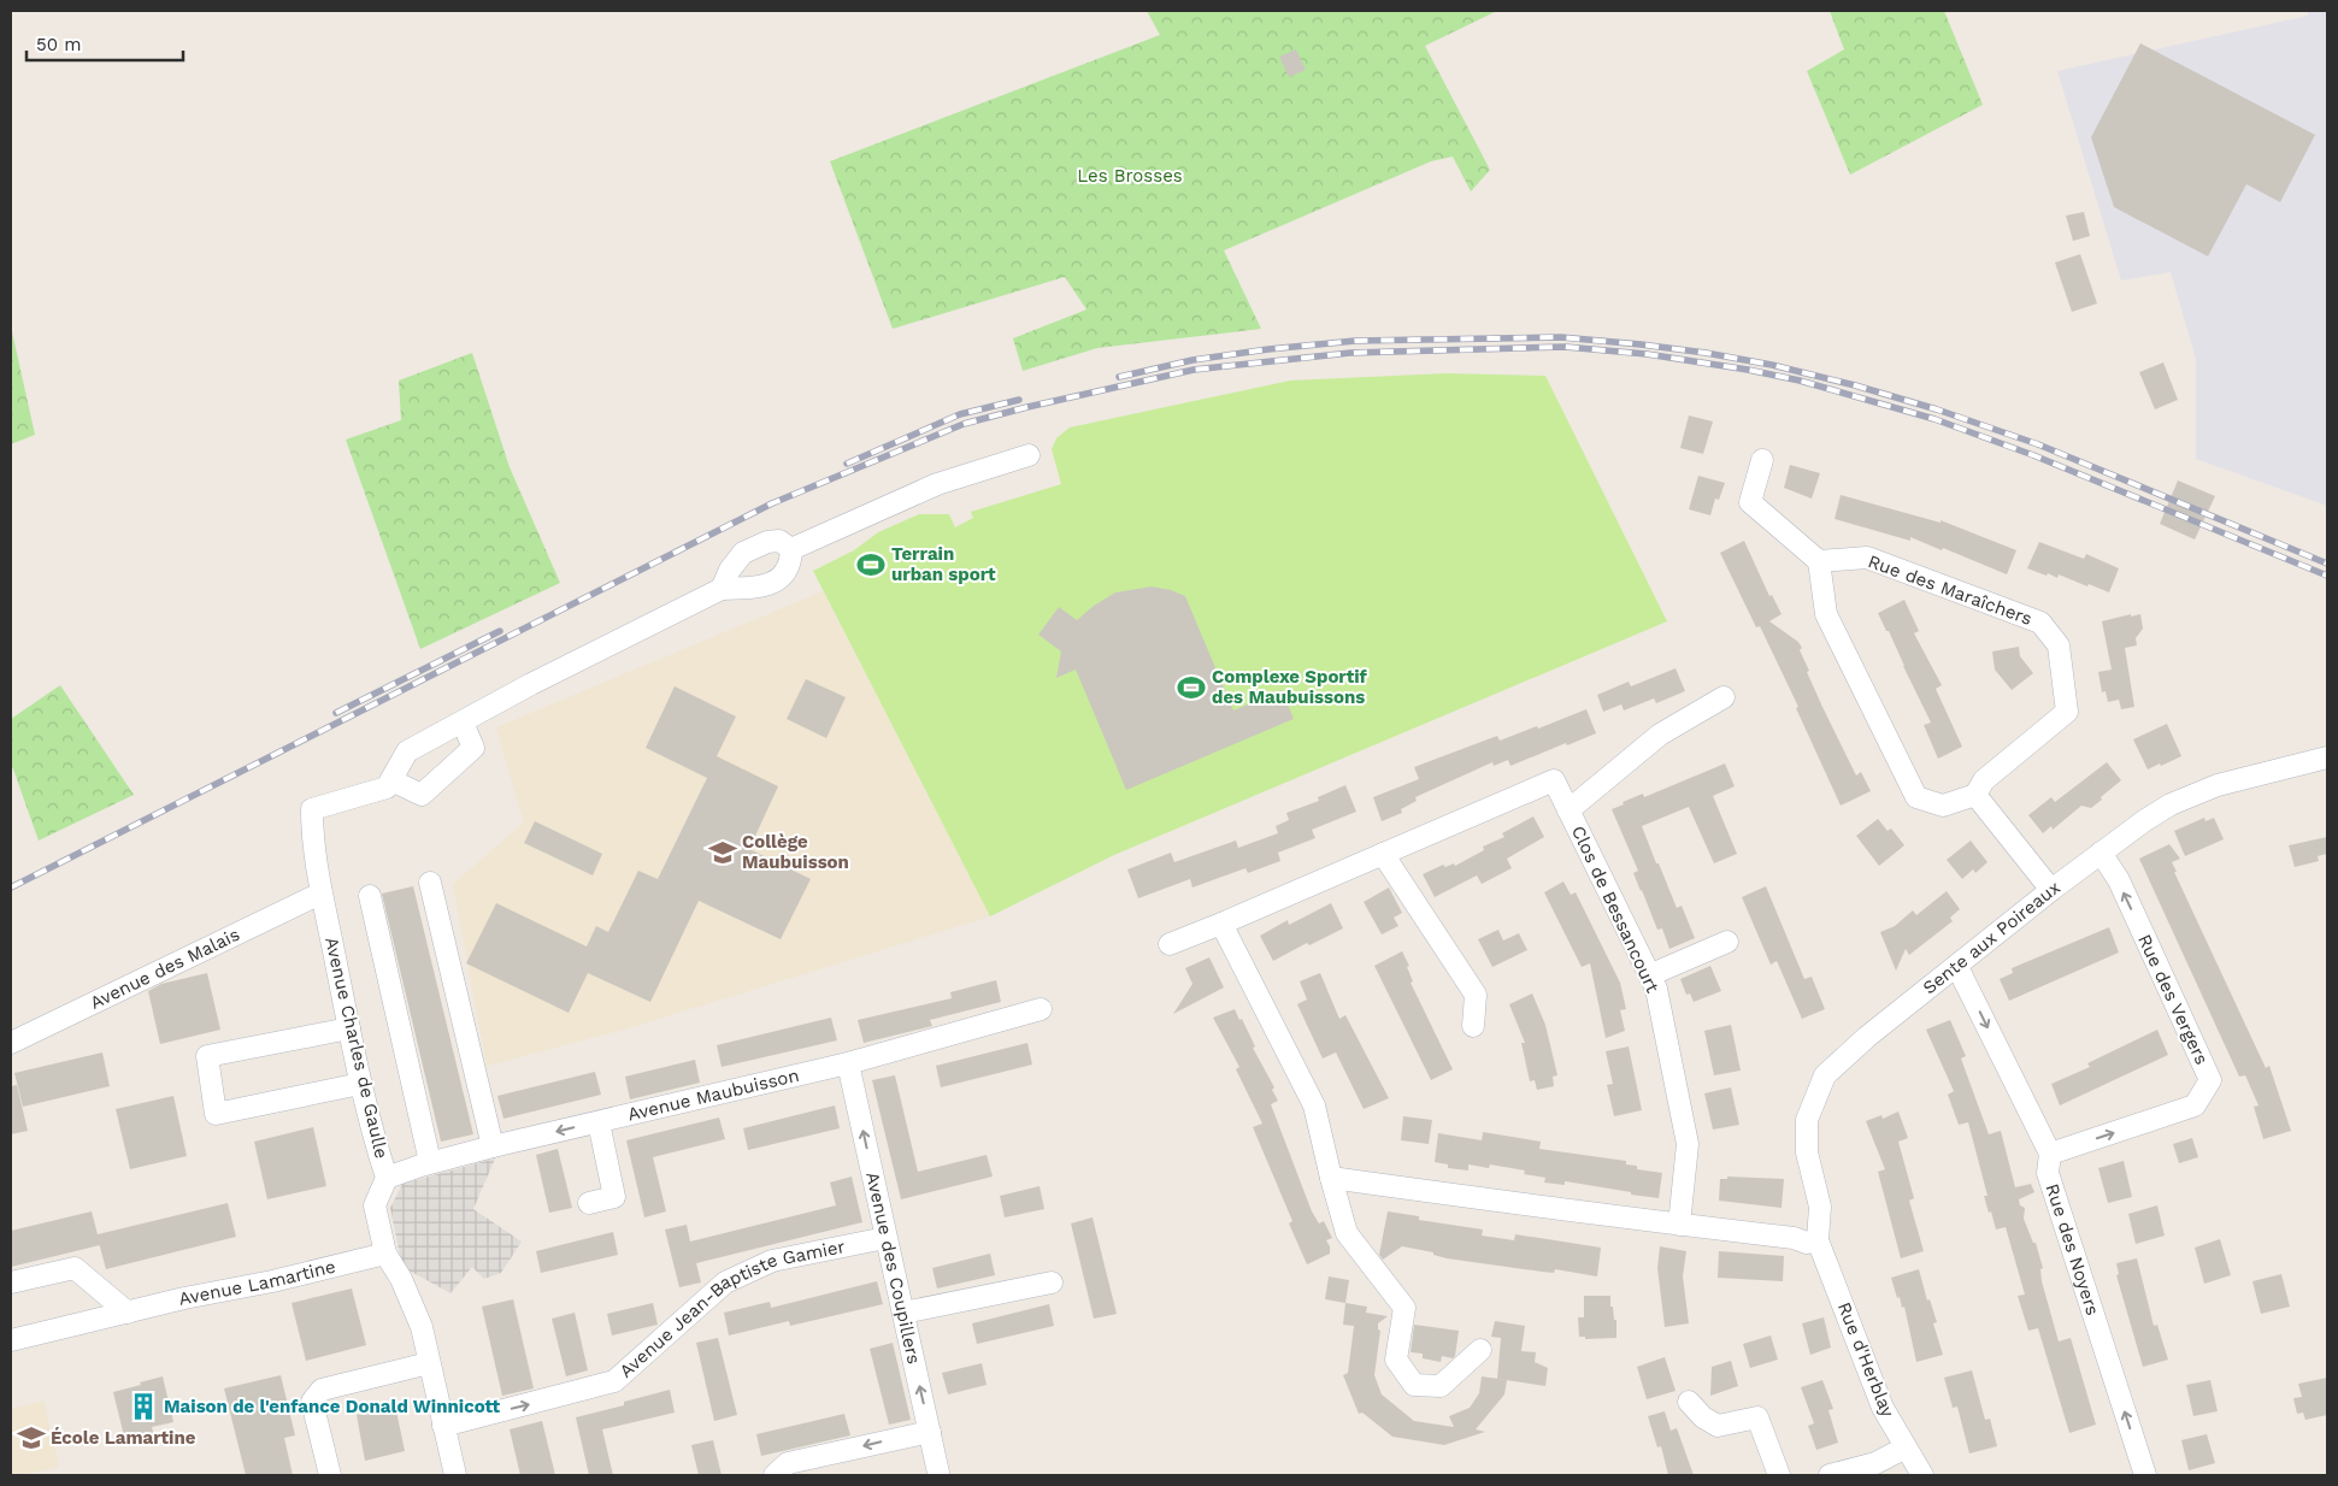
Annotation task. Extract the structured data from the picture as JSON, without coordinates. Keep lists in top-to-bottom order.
{
  "streets": {
    "street": [
      "Rue des Maraîchers",
      "Clos de Bessancourt",
      "Sente aux Poireaux",
      "Avenue des Malais",
      "Rue des Vergers",
      "Avenue Charles de Gaulle",
      "Avenue Maubuisson",
      "Rue des Noyers",
      "Avenue des Coupillers",
      "Avenue Lamartine",
      "Avenue Jean-Baptiste Gamier",
      "Rue d'Herblay"
    ]
  },
  "crossings": [
    ["Sente aux Poireaux", "Rue des Vergers"],
    ["Sente aux Poireaux", "Rue des Noyers"],
    ["Sente aux Poireaux", "Rue d'Herblay"],
    ["Avenue des Malais", "Avenue Charles de Gaulle"],
    ["Rue des Vergers", "Rue des Noyers"],
    ["Avenue Charles de Gaulle", "Avenue Maubuisson"],
    ["Avenue Charles de Gaulle", "Avenue Lamartine"],
    ["Avenue Charles de Gaulle", "Avenue Jean-Baptiste Gamier"],
    ["Avenue Maubuisson", "Avenue des Coupillers"],
    ["Avenue des Coupillers", "Avenue Jean-Baptiste Gamier"]
  ],
  "one_way": ["Avenue des Coupillers", "Avenue Jean-Baptiste Gamier"],
  "parks": ["Les Brosses"],
  "places": {
    "sports": ["Terrain urban sport", "Complexe Sportif des Maubuissons"],
    "school or university": ["Collège Maubuisson", "École Lamartine"],
    "building": ["Maison de l'enfance Donald Winnicott"]
  },
  "scale_bar": "50 m"
}
